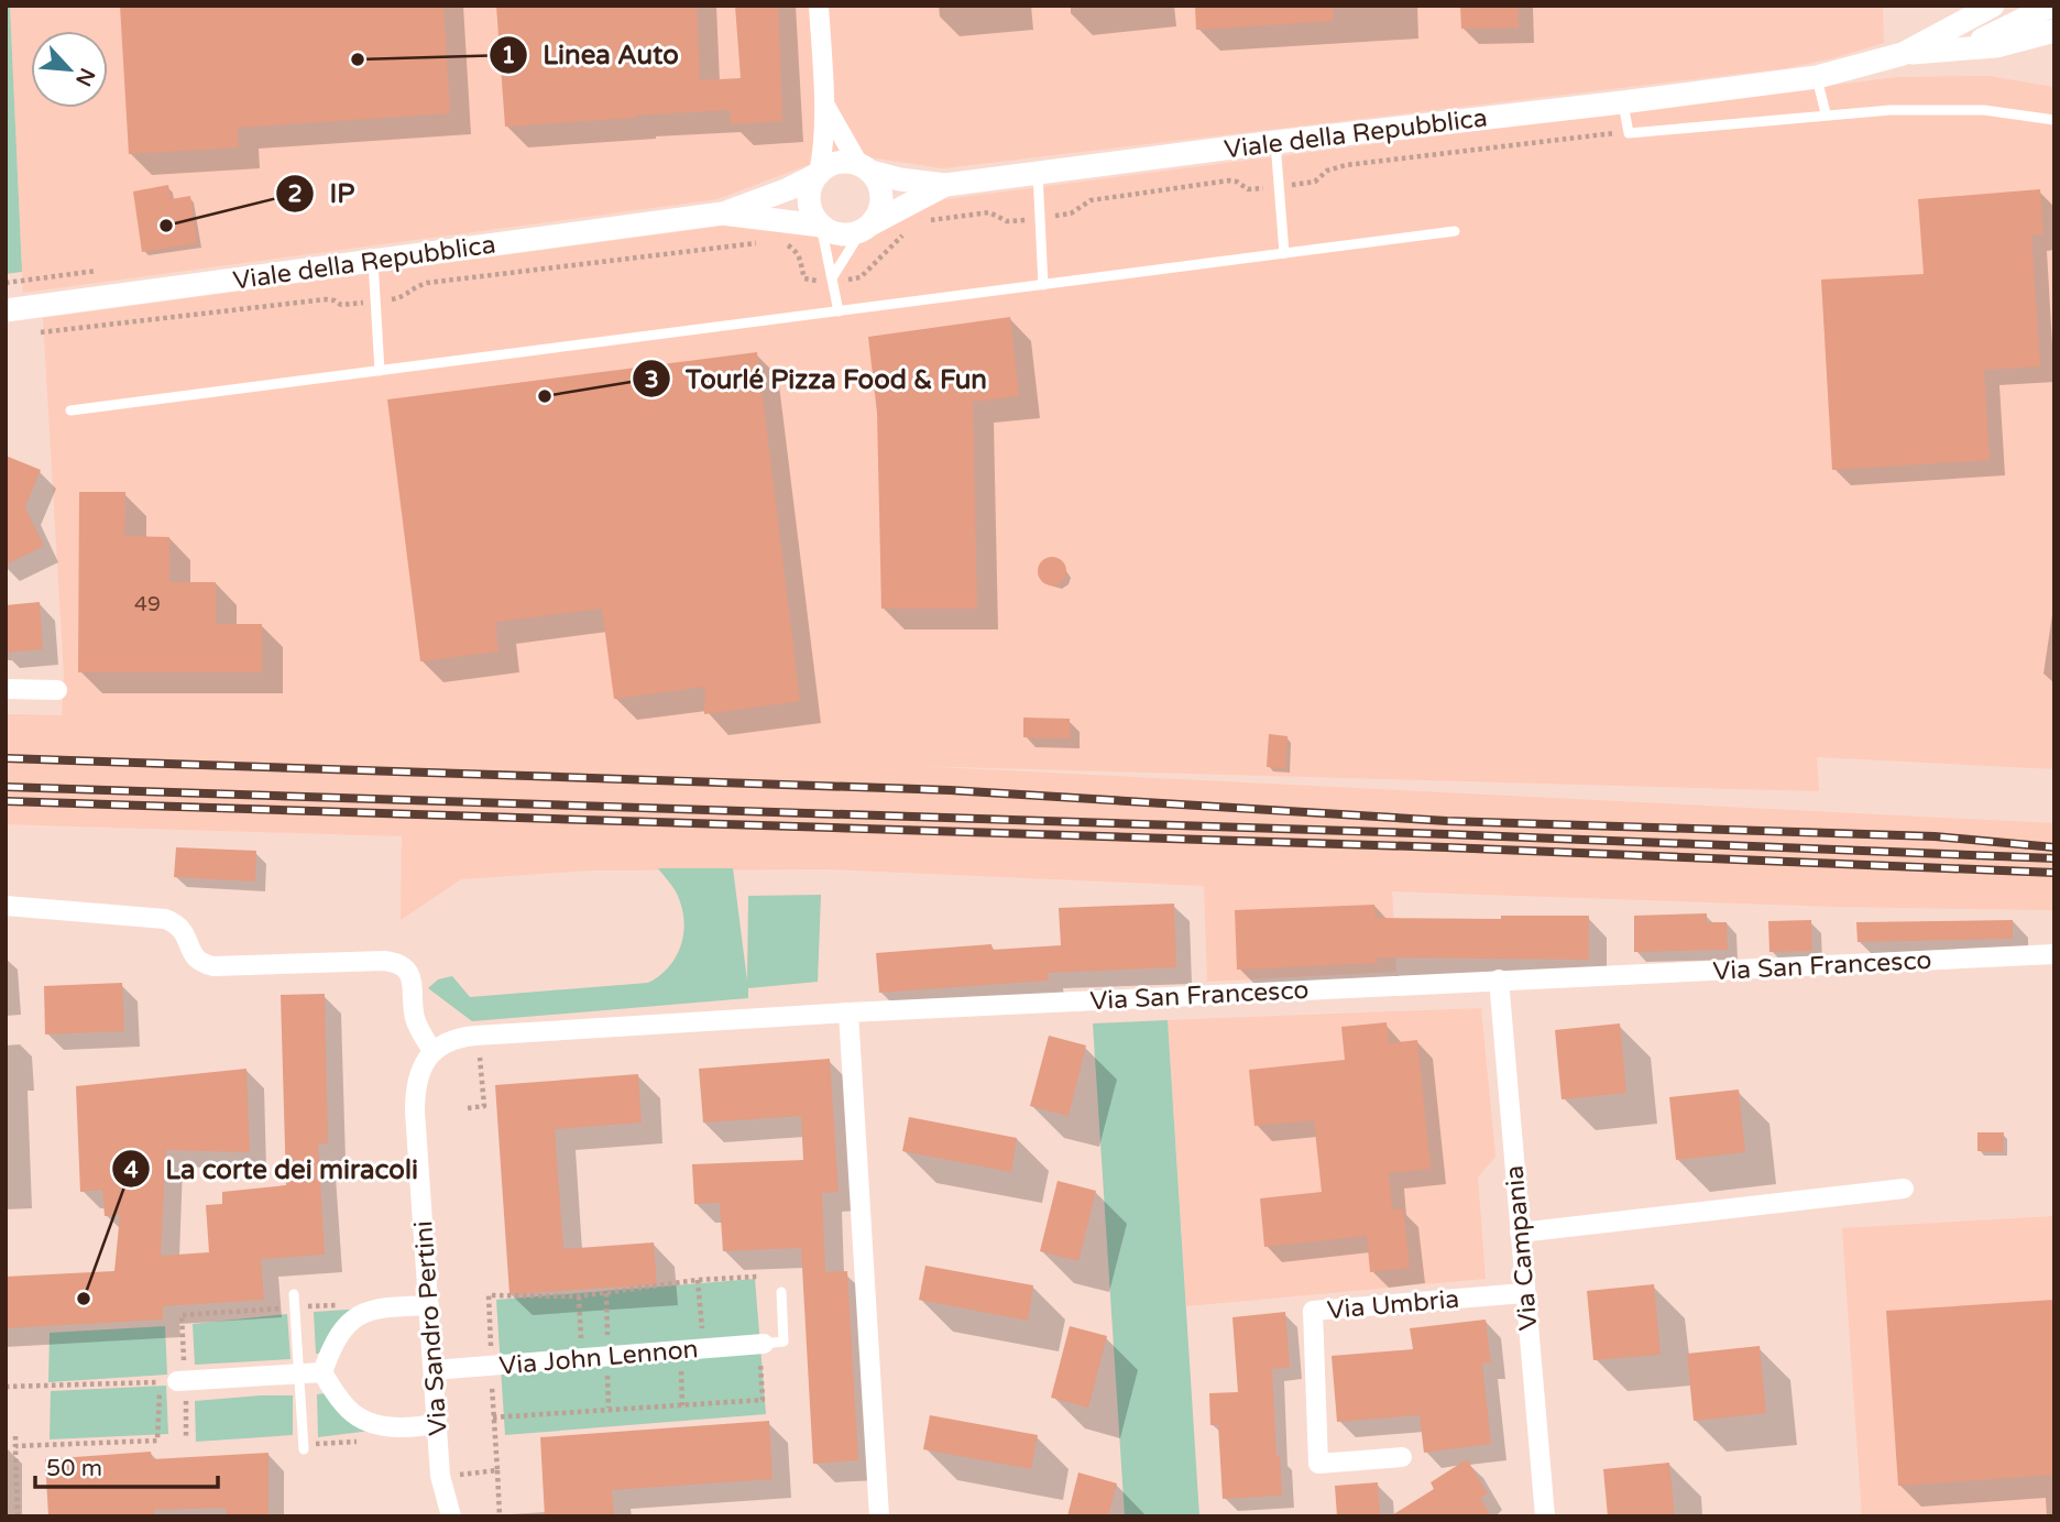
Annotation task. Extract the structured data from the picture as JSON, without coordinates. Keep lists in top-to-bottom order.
{
  "streets": {
    "street": [
      "Viale della Repubblica",
      "Via San Francesco",
      "Via Campania",
      "Via Umbria",
      "Via Sandro Pertini",
      "Via John Lennon"
    ]
  },
  "crossings": [
    ["Via San Francesco", "Via Campania"],
    ["Via Campania", "Via Umbria"],
    ["Via Sandro Pertini", "Via John Lennon"]
  ],
  "places": [
    "Linea Auto",
    "IP",
    "Tourlé Pizza Food & Fun",
    "La corte dei miracoli"
  ],
  "house_numbers": ["49"],
  "scale_bar": "50 m",
  "north": "bottom right"
}
